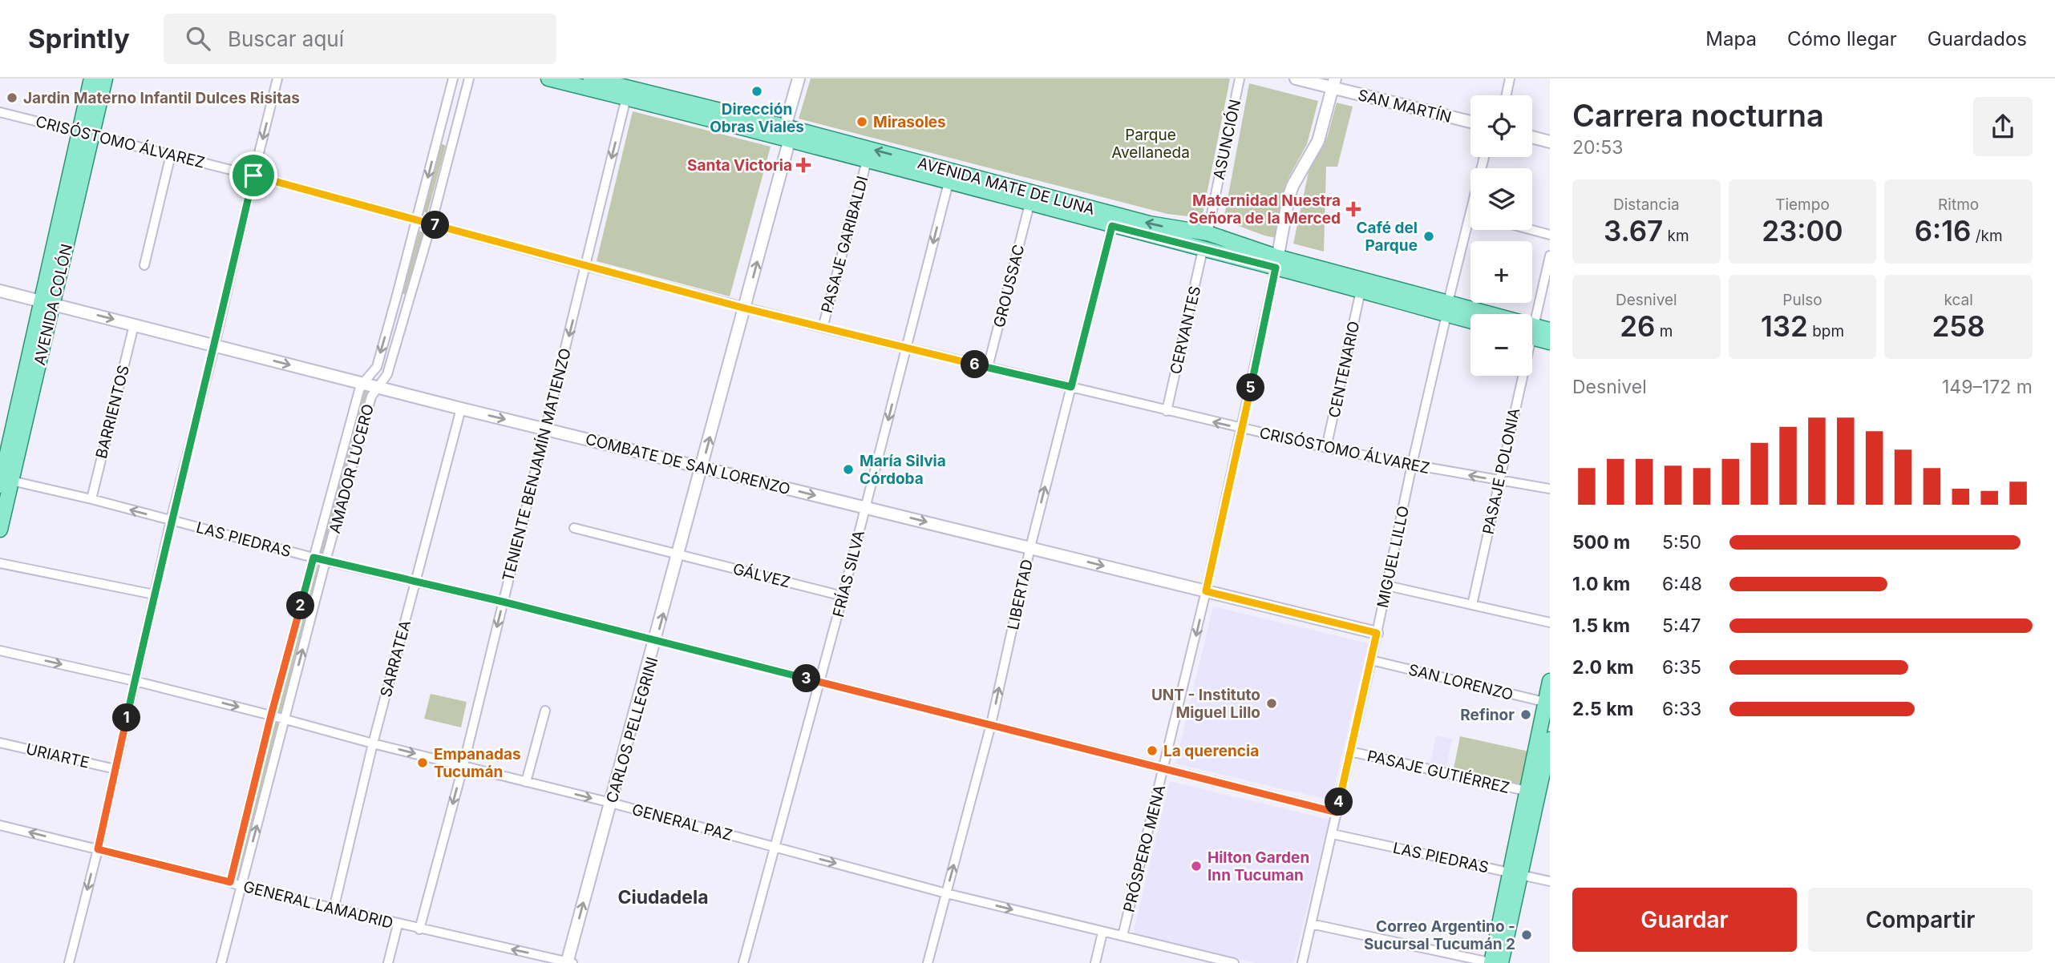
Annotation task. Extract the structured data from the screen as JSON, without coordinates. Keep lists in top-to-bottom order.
{
  "streets": {
    "main road": ["AVENIDA MATE DE LUNA", "AVENIDA COLÓN"],
    "street": [
      "SAN MARTÍN",
      "ASUNCIÓN",
      "CRISÓSTOMO ÁLVAREZ",
      "PASAJE GARIBALDI",
      "GROUSSAC",
      "CERVANTES",
      "CENTENARIO",
      "BARRIENTOS",
      "COMBATE DE SAN LORENZO",
      "TENIENTE BENJAMÍN MATIENZO",
      "AMADOR LUCERO",
      "PASAJE POLONIA",
      "LAS PIEDRAS",
      "MIGUEL LILLO",
      "FRÍAS SILVA",
      "GÁLVEZ",
      "LIBERTAD",
      "SARRATEA",
      "SAN LORENZO",
      "CARLOS PELLEGRINI",
      "URIARTE",
      "PASAJE GUTIÉRREZ",
      "GENERAL PAZ",
      "PRÓSPERO MENA",
      "GENERAL LAMADRID"
    ]
  },
  "crossings": [
    ["ASUNCIÓN", "AVENIDA MATE DE LUNA"],
    ["CRISÓSTOMO ÁLVAREZ", "PASAJE GARIBALDI"],
    ["CRISÓSTOMO ÁLVAREZ", "GROUSSAC"],
    ["CRISÓSTOMO ÁLVAREZ", "AVENIDA COLÓN"],
    ["CRISÓSTOMO ÁLVAREZ", "CERVANTES"],
    ["CRISÓSTOMO ÁLVAREZ", "CENTENARIO"],
    ["CRISÓSTOMO ÁLVAREZ", "TENIENTE BENJAMÍN MATIENZO"],
    ["CRISÓSTOMO ÁLVAREZ", "AMADOR LUCERO"],
    ["CRISÓSTOMO ÁLVAREZ", "PASAJE POLONIA"],
    ["CRISÓSTOMO ÁLVAREZ", "MIGUEL LILLO"],
    ["CRISÓSTOMO ÁLVAREZ", "FRÍAS SILVA"],
    ["CRISÓSTOMO ÁLVAREZ", "LIBERTAD"],
    ["CRISÓSTOMO ÁLVAREZ", "CARLOS PELLEGRINI"],
    ["CRISÓSTOMO ÁLVAREZ", "PRÓSPERO MENA"],
    ["AVENIDA MATE DE LUNA", "PASAJE GARIBALDI"],
    ["AVENIDA MATE DE LUNA", "GROUSSAC"],
    ["AVENIDA MATE DE LUNA", "CERVANTES"],
    ["AVENIDA MATE DE LUNA", "CENTENARIO"],
    ["AVENIDA MATE DE LUNA", "TENIENTE BENJAMÍN MATIENZO"],
    ["AVENIDA MATE DE LUNA", "MIGUEL LILLO"],
    ["AVENIDA MATE DE LUNA", "FRÍAS SILVA"],
    ["AVENIDA MATE DE LUNA", "LIBERTAD"],
    ["AVENIDA MATE DE LUNA", "CARLOS PELLEGRINI"],
    ["AVENIDA MATE DE LUNA", "PRÓSPERO MENA"],
    ["AVENIDA COLÓN", "COMBATE DE SAN LORENZO"],
    ["AVENIDA COLÓN", "LAS PIEDRAS"],
    ["BARRIENTOS", "COMBATE DE SAN LORENZO"],
    ["BARRIENTOS", "LAS PIEDRAS"],
    ["COMBATE DE SAN LORENZO", "TENIENTE BENJAMÍN MATIENZO"],
    ["COMBATE DE SAN LORENZO", "AMADOR LUCERO"],
    ["COMBATE DE SAN LORENZO", "MIGUEL LILLO"],
    ["COMBATE DE SAN LORENZO", "FRÍAS SILVA"],
    ["COMBATE DE SAN LORENZO", "LIBERTAD"],
    ["COMBATE DE SAN LORENZO", "SARRATEA"],
    ["COMBATE DE SAN LORENZO", "CARLOS PELLEGRINI"],
    ["COMBATE DE SAN LORENZO", "PRÓSPERO MENA"],
    ["TENIENTE BENJAMÍN MATIENZO", "LAS PIEDRAS"],
    ["TENIENTE BENJAMÍN MATIENZO", "GENERAL PAZ"],
    ["TENIENTE BENJAMÍN MATIENZO", "GENERAL LAMADRID"],
    ["AMADOR LUCERO", "LAS PIEDRAS"],
    ["AMADOR LUCERO", "GENERAL PAZ"],
    ["AMADOR LUCERO", "GENERAL LAMADRID"],
    ["LAS PIEDRAS", "MIGUEL LILLO"],
    ["LAS PIEDRAS", "FRÍAS SILVA"],
    ["LAS PIEDRAS", "LIBERTAD"],
    ["LAS PIEDRAS", "SARRATEA"],
    ["LAS PIEDRAS", "CARLOS PELLEGRINI"],
    ["LAS PIEDRAS", "PRÓSPERO MENA"],
    ["MIGUEL LILLO", "SAN LORENZO"],
    ["MIGUEL LILLO", "PASAJE GUTIÉRREZ"],
    ["FRÍAS SILVA", "GÁLVEZ"],
    ["FRÍAS SILVA", "GENERAL PAZ"],
    ["GÁLVEZ", "CARLOS PELLEGRINI"],
    ["LIBERTAD", "GENERAL PAZ"],
    ["SARRATEA", "GENERAL PAZ"],
    ["SARRATEA", "GENERAL LAMADRID"],
    ["CARLOS PELLEGRINI", "GENERAL PAZ"],
    ["CARLOS PELLEGRINI", "GENERAL LAMADRID"],
    ["GENERAL PAZ", "PRÓSPERO MENA"]
  ],
  "one_way": [
    "COMBATE DE SAN LORENZO",
    "TENIENTE BENJAMÍN MATIENZO",
    "FRÍAS SILVA",
    "LIBERTAD",
    "CARLOS PELLEGRINI",
    "GENERAL PAZ",
    "GENERAL LAMADRID"
  ],
  "districts": ["Ciudadela"],
  "parks": ["Parque Avellaneda"],
  "places": {
    "other": [
      "Dirección Obras Viales",
      "Jardin Materno Infantil Dulces Risitas",
      "Mirasoles",
      "Café del Parque",
      "María Silvia Córdoba",
      "UNT - Instituto Miguel Lillo",
      "Refinor",
      "La querencia",
      "Empanadas Tucumán",
      "Hilton Garden Inn Tucuman",
      "Correo Argentino - Sucursal Tucumán 2"
    ],
    "health": ["Santa Victoria", "Maternidad Nuestra Señora de la Merced"]
  },
  "page": {
    "header": "Sprintly",
    "search": "Buscar aquí",
    "nav": ["Mapa", "Cómo llegar", "Guardados"],
    "heading": ["Carrera nocturna", "20:53"],
    "map_buttons": ["+", "−"],
    "stats": [
      ["Distancia", "3.67 km"],
      ["Tiempo", "23:00"],
      ["Ritmo", "6:16 /km"],
      ["Desnivel", "26 m"],
      ["Pulso", "132 bpm"],
      ["kcal", "258"]
    ],
    "pins": [
      "7",
      "6",
      "5",
      "2",
      "3",
      "1",
      "4"
    ],
    "chart": ["Desnivel", "149–172 m"],
    "list": [
      {
        "name": "500 m",
        "note": "5:50"
      },
      {
        "name": "1.0 km",
        "note": "6:48"
      },
      {
        "name": "1.5 km",
        "note": "5:47"
      },
      {
        "name": "2.0 km",
        "note": "6:35"
      },
      {
        "name": "2.5 km",
        "note": "6:33"
      }
    ],
    "buttons": ["Guardar", "Compartir"]
  }
}
